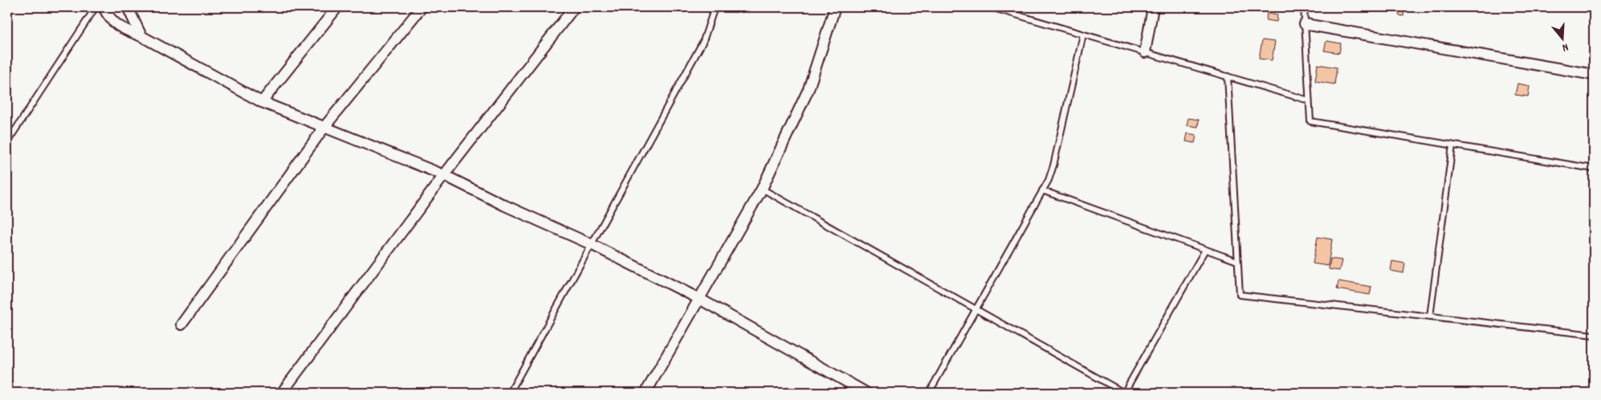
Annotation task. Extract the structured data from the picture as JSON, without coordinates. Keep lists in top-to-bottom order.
{
  "north": "bottom"
}
